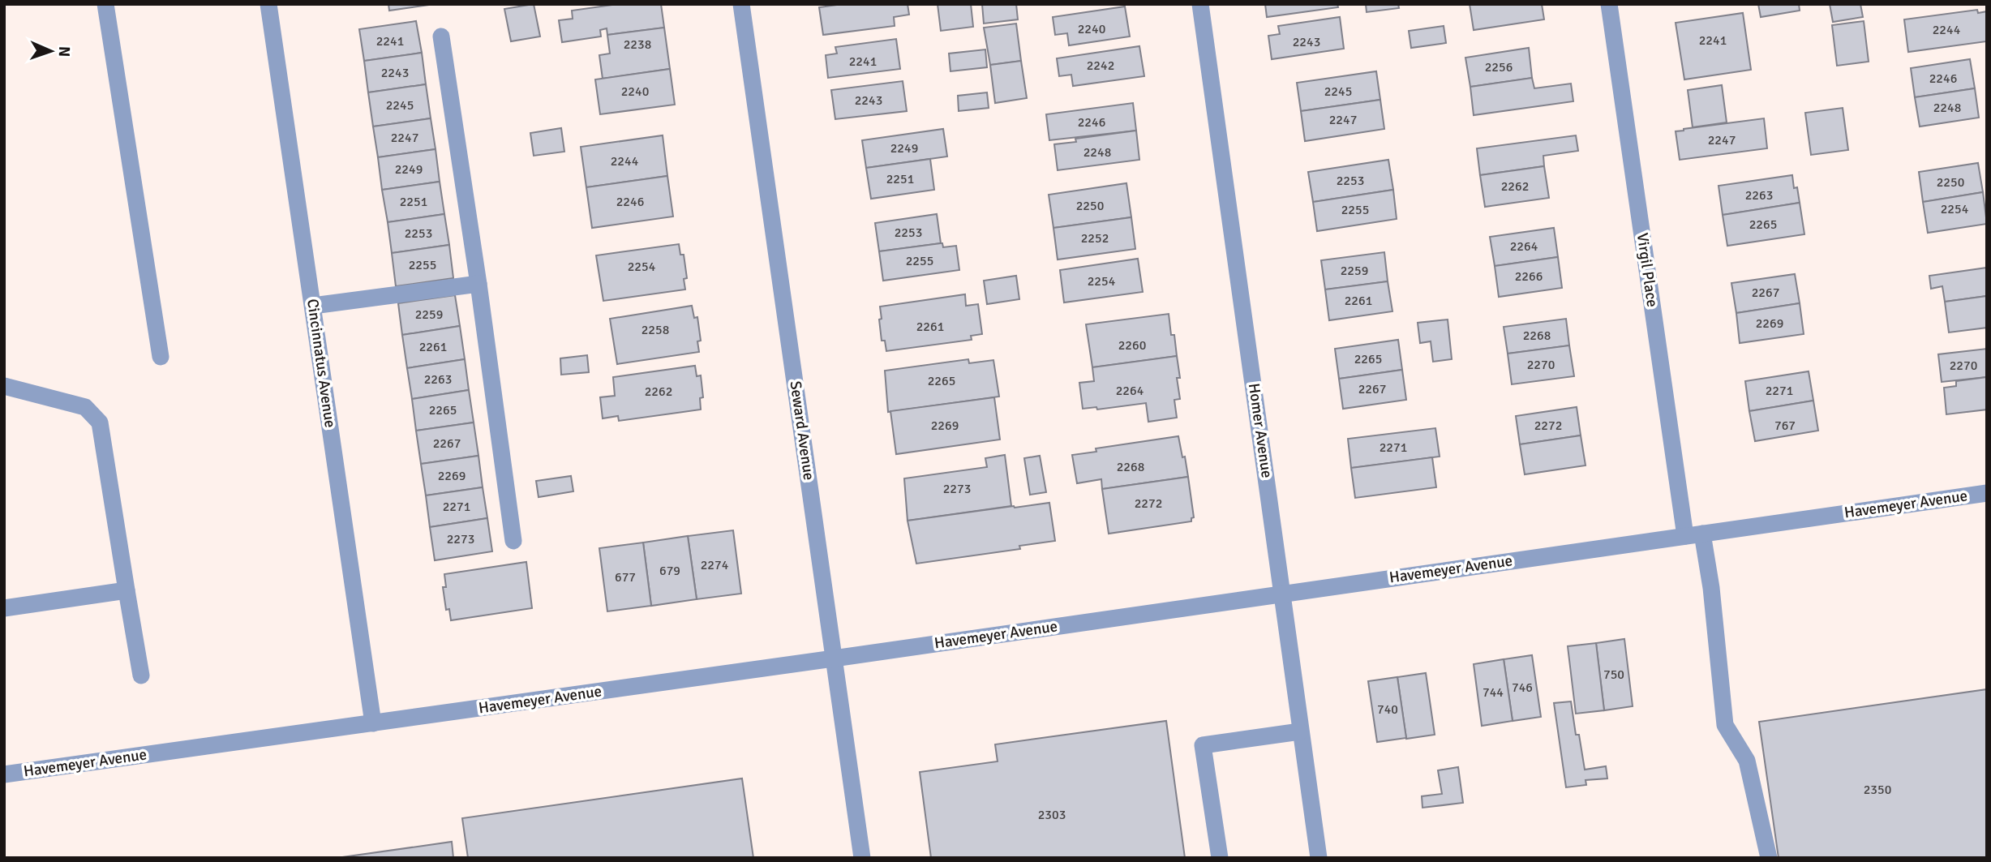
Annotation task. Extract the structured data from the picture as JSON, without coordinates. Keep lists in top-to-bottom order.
{
  "streets": {
    "street": [
      "Virgil Place",
      "Cincinnatus Avenue",
      "Seward Avenue",
      "Homer Avenue",
      "Havemeyer Avenue"
    ]
  },
  "crossings": [
    ["Virgil Place", "Havemeyer Avenue"],
    ["Cincinnatus Avenue", "Havemeyer Avenue"],
    ["Seward Avenue", "Havemeyer Avenue"],
    ["Homer Avenue", "Havemeyer Avenue"]
  ],
  "house_numbers": [
    "2240",
    "2244",
    "2241",
    "2241",
    "2243",
    "2238",
    "2241",
    "2242",
    "2256",
    "2243",
    "2246",
    "2240",
    "2245",
    "2243",
    "2245",
    "2248",
    "2247",
    "2246",
    "2247",
    "2247",
    "2249",
    "2248",
    "2244",
    "2249",
    "2251",
    "2253",
    "2250",
    "2262",
    "2263",
    "2251",
    "2246",
    "2250",
    "2254",
    "2255",
    "2265",
    "2253",
    "2253",
    "2252",
    "2264",
    "2255",
    "2255",
    "2254",
    "2259",
    "2266",
    "2254",
    "2267",
    "2261",
    "2259",
    "2269",
    "2261",
    "2258",
    "2268",
    "2260",
    "2261",
    "2265",
    "2270",
    "2270",
    "2263",
    "2265",
    "2267",
    "2264",
    "2271",
    "2262",
    "2265",
    "2269",
    "2272",
    "767",
    "2267",
    "2271",
    "2268",
    "2269",
    "2273",
    "2272",
    "2271",
    "2273",
    "2274",
    "679",
    "677",
    "750",
    "746",
    "744",
    "740",
    "2350",
    "2303"
  ],
  "north": "right"
}
